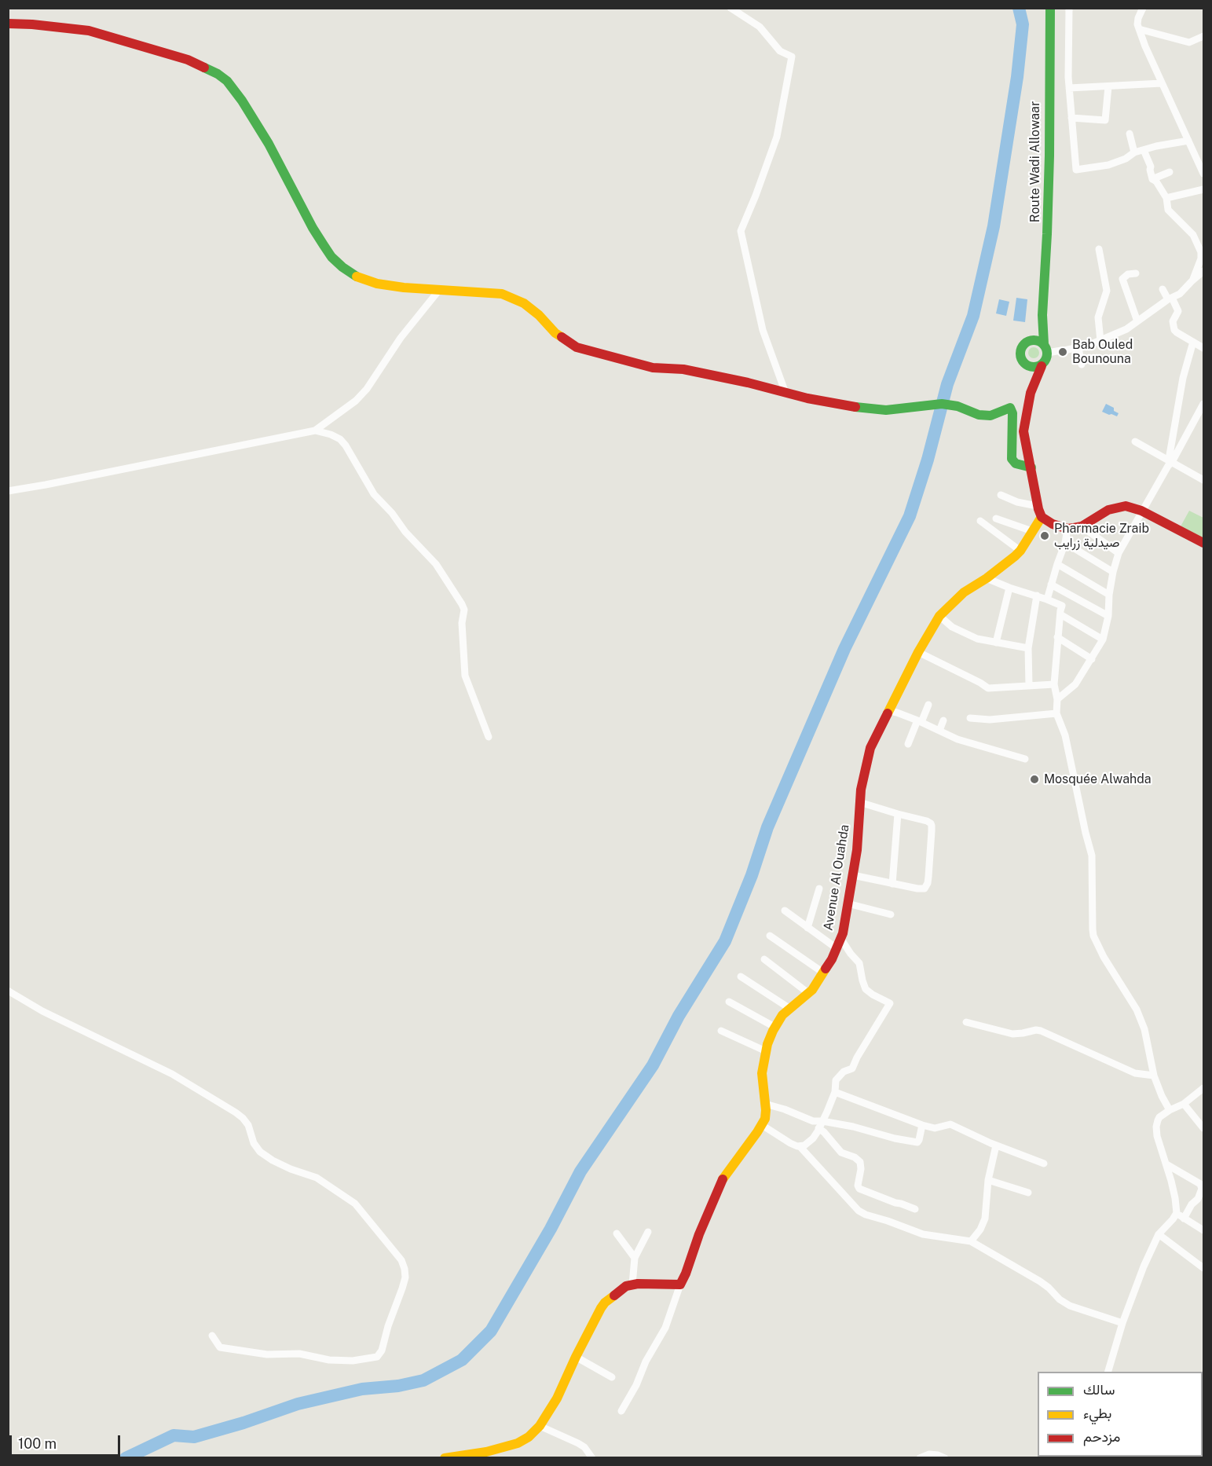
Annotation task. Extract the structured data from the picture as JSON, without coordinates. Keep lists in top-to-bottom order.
{
  "streets": {
    "street": ["Route Wadi Allowaar", "Avenue Al Ouahda"]
  },
  "places": ["Bab Ouled Bounouna", "Pharmacie Zraib صيدلية زرايب", "Mosquée Alwahda"],
  "legend": ["سالك", "بطيء", "مزدحم"],
  "scale_bar": "100 m"
}
